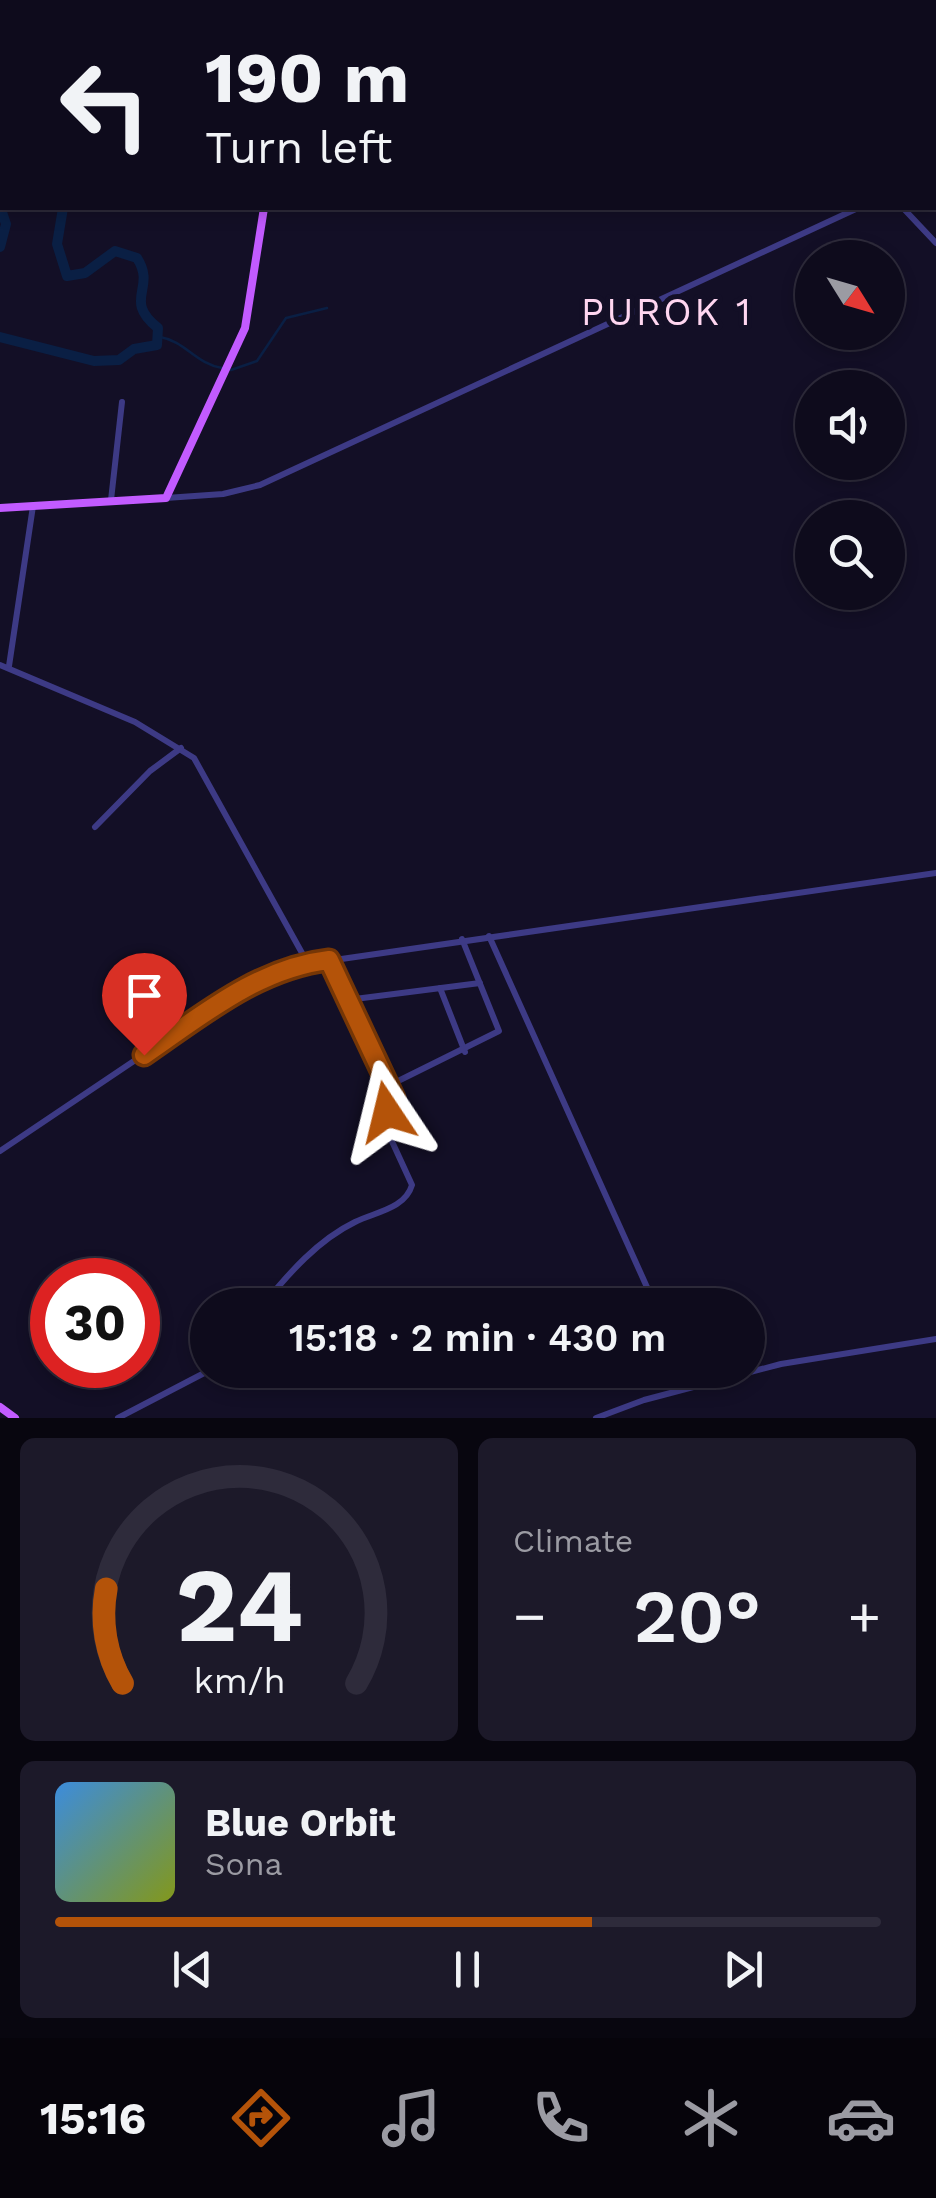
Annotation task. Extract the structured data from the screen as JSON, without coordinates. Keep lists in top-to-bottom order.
{
  "districts": ["PUROK 1"],
  "north": "bottom right",
  "page": {
    "turn": ["190 m", "Turn left"],
    "limit": "30",
    "trip": "15:18 · 2 min · 430 m",
    "tile": "Climate",
    "heat": ["−", "20°", "+"],
    "song": ["Blue Orbit", "Sona"],
    "tabs": "15:16",
    "gauge": ["24", "km/h"]
  }
}
